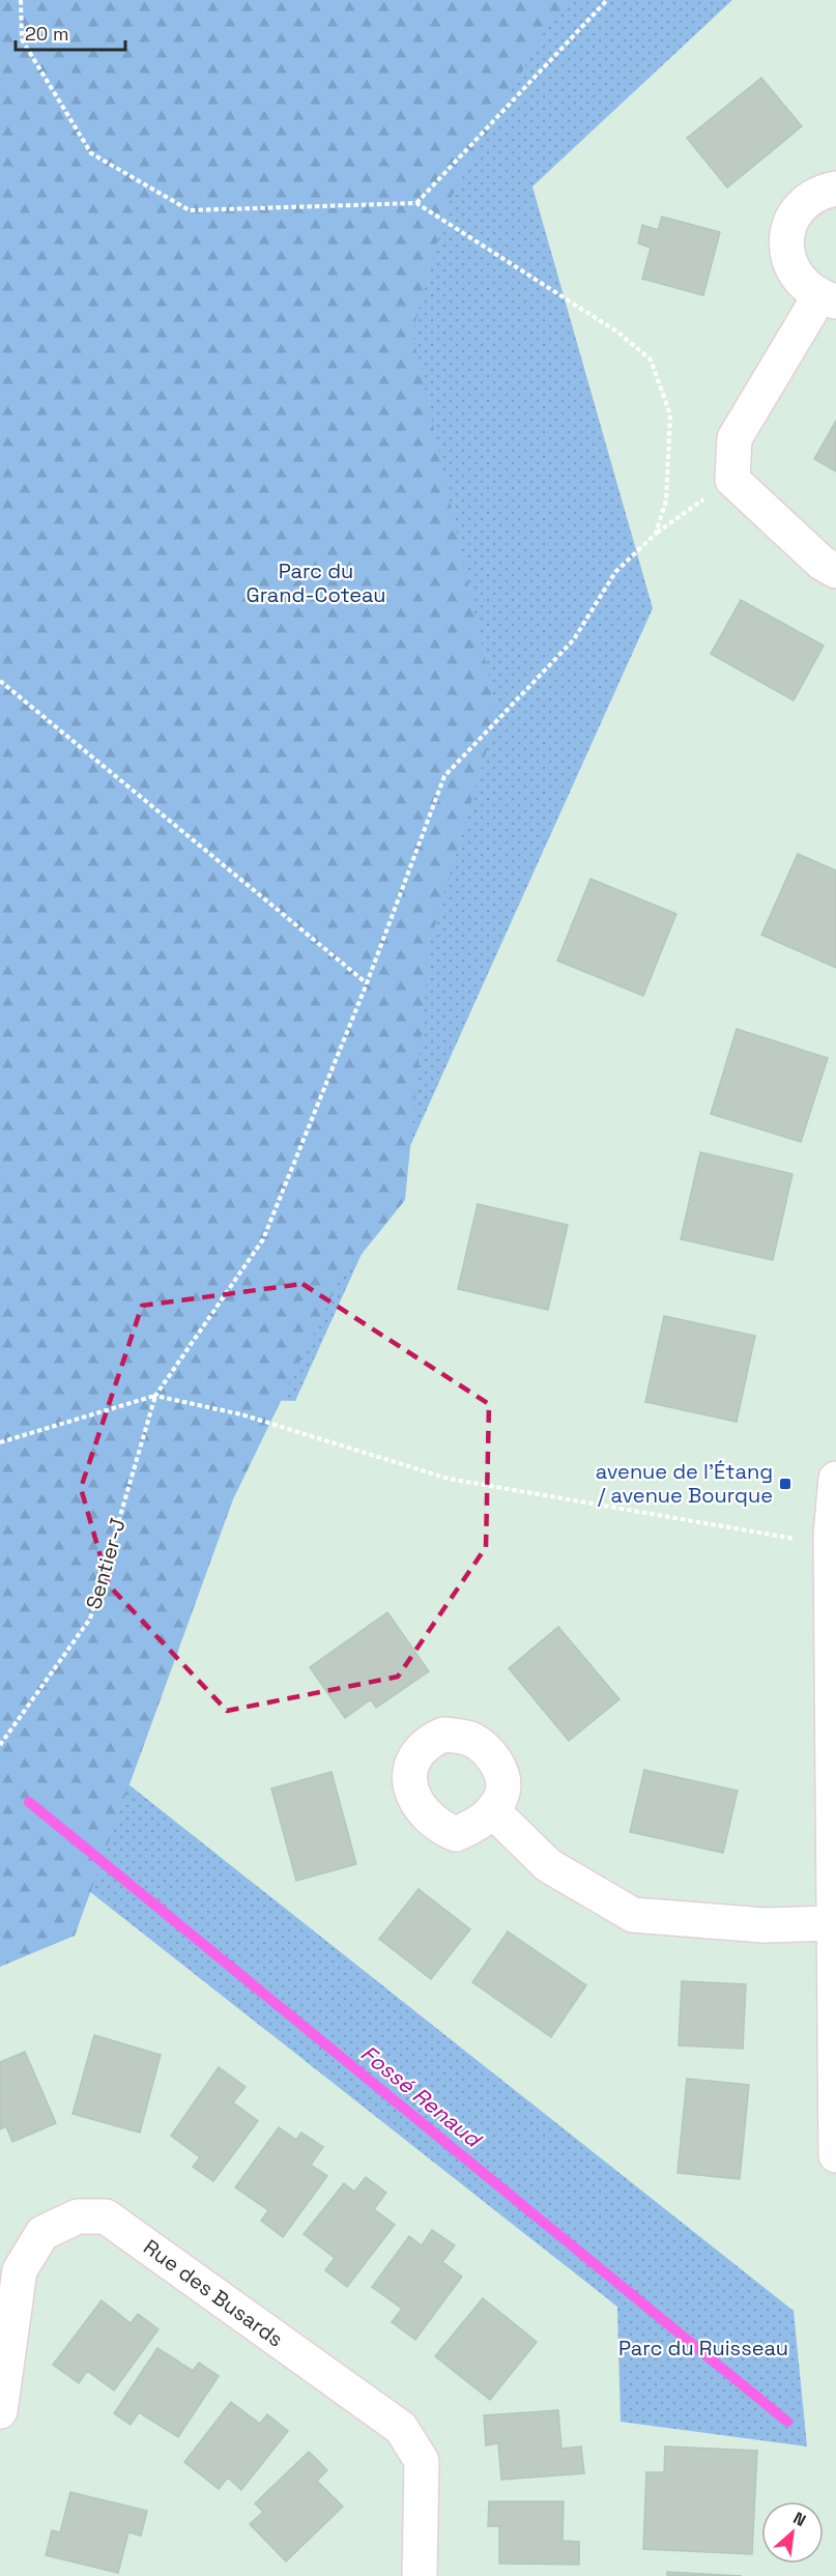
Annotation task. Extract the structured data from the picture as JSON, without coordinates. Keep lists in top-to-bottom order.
{
  "streets": {
    "street": ["Rue des Busards"],
    "path": ["Sentier-J"]
  },
  "water": ["Fossé Renaud"],
  "parks": ["Parc du Grand-Coteau", "Parc du Ruisseau"],
  "places": {
    "transit": ["avenue de l'Étang / avenue Bourque"]
  },
  "scale_bar": "20 m",
  "north": "top right"
}
